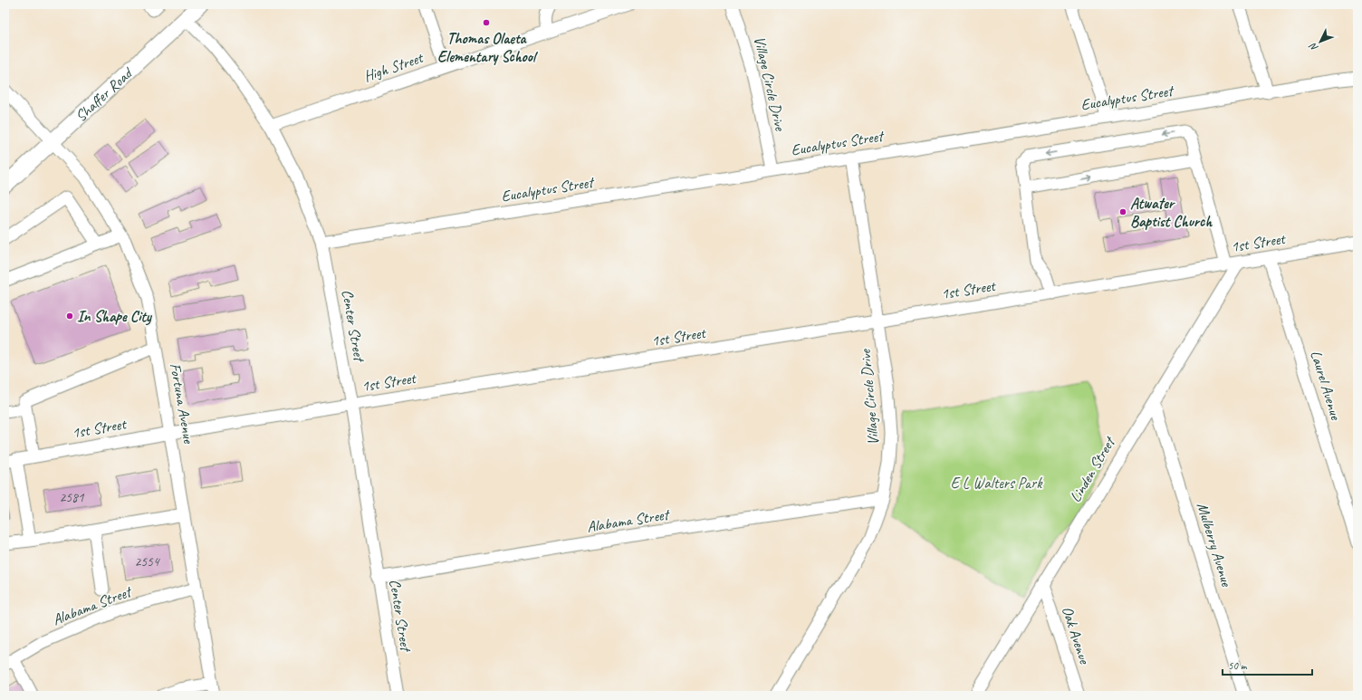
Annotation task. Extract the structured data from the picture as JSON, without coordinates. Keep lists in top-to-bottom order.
{
  "streets": {
    "main road": ["Shaffer Road"],
    "street": [
      "High Street",
      "Village Circle Drive",
      "Eucalyptus Street",
      "1st Street",
      "Center Street",
      "Laurel Avenue",
      "Fortuna Avenue",
      "Linden Street",
      "Alabama Street",
      "Mulberry Avenue",
      "Oak Avenue"
    ]
  },
  "crossings": [
    ["High Street", "Center Street"],
    ["Village Circle Drive", "Eucalyptus Street"],
    ["Village Circle Drive", "1st Street"],
    ["Village Circle Drive", "Alabama Street"],
    ["Shaffer Road", "Center Street"],
    ["Shaffer Road", "Fortuna Avenue"],
    ["Eucalyptus Street", "Center Street"],
    ["1st Street", "Center Street"],
    ["1st Street", "Laurel Avenue"],
    ["1st Street", "Fortuna Avenue"],
    ["1st Street", "Linden Street"],
    ["Center Street", "Alabama Street"],
    ["Fortuna Avenue", "Alabama Street"],
    ["Linden Street", "Mulberry Avenue"],
    ["Linden Street", "Oak Avenue"]
  ],
  "parks": ["E L Walters Park"],
  "places": ["Thomas Olaeta Elementary School", "Atwater Baptist Church", "In Shape City"],
  "house_numbers": ["2581", "2554"],
  "scale_bar": "50 m",
  "north": "bottom left"
}
